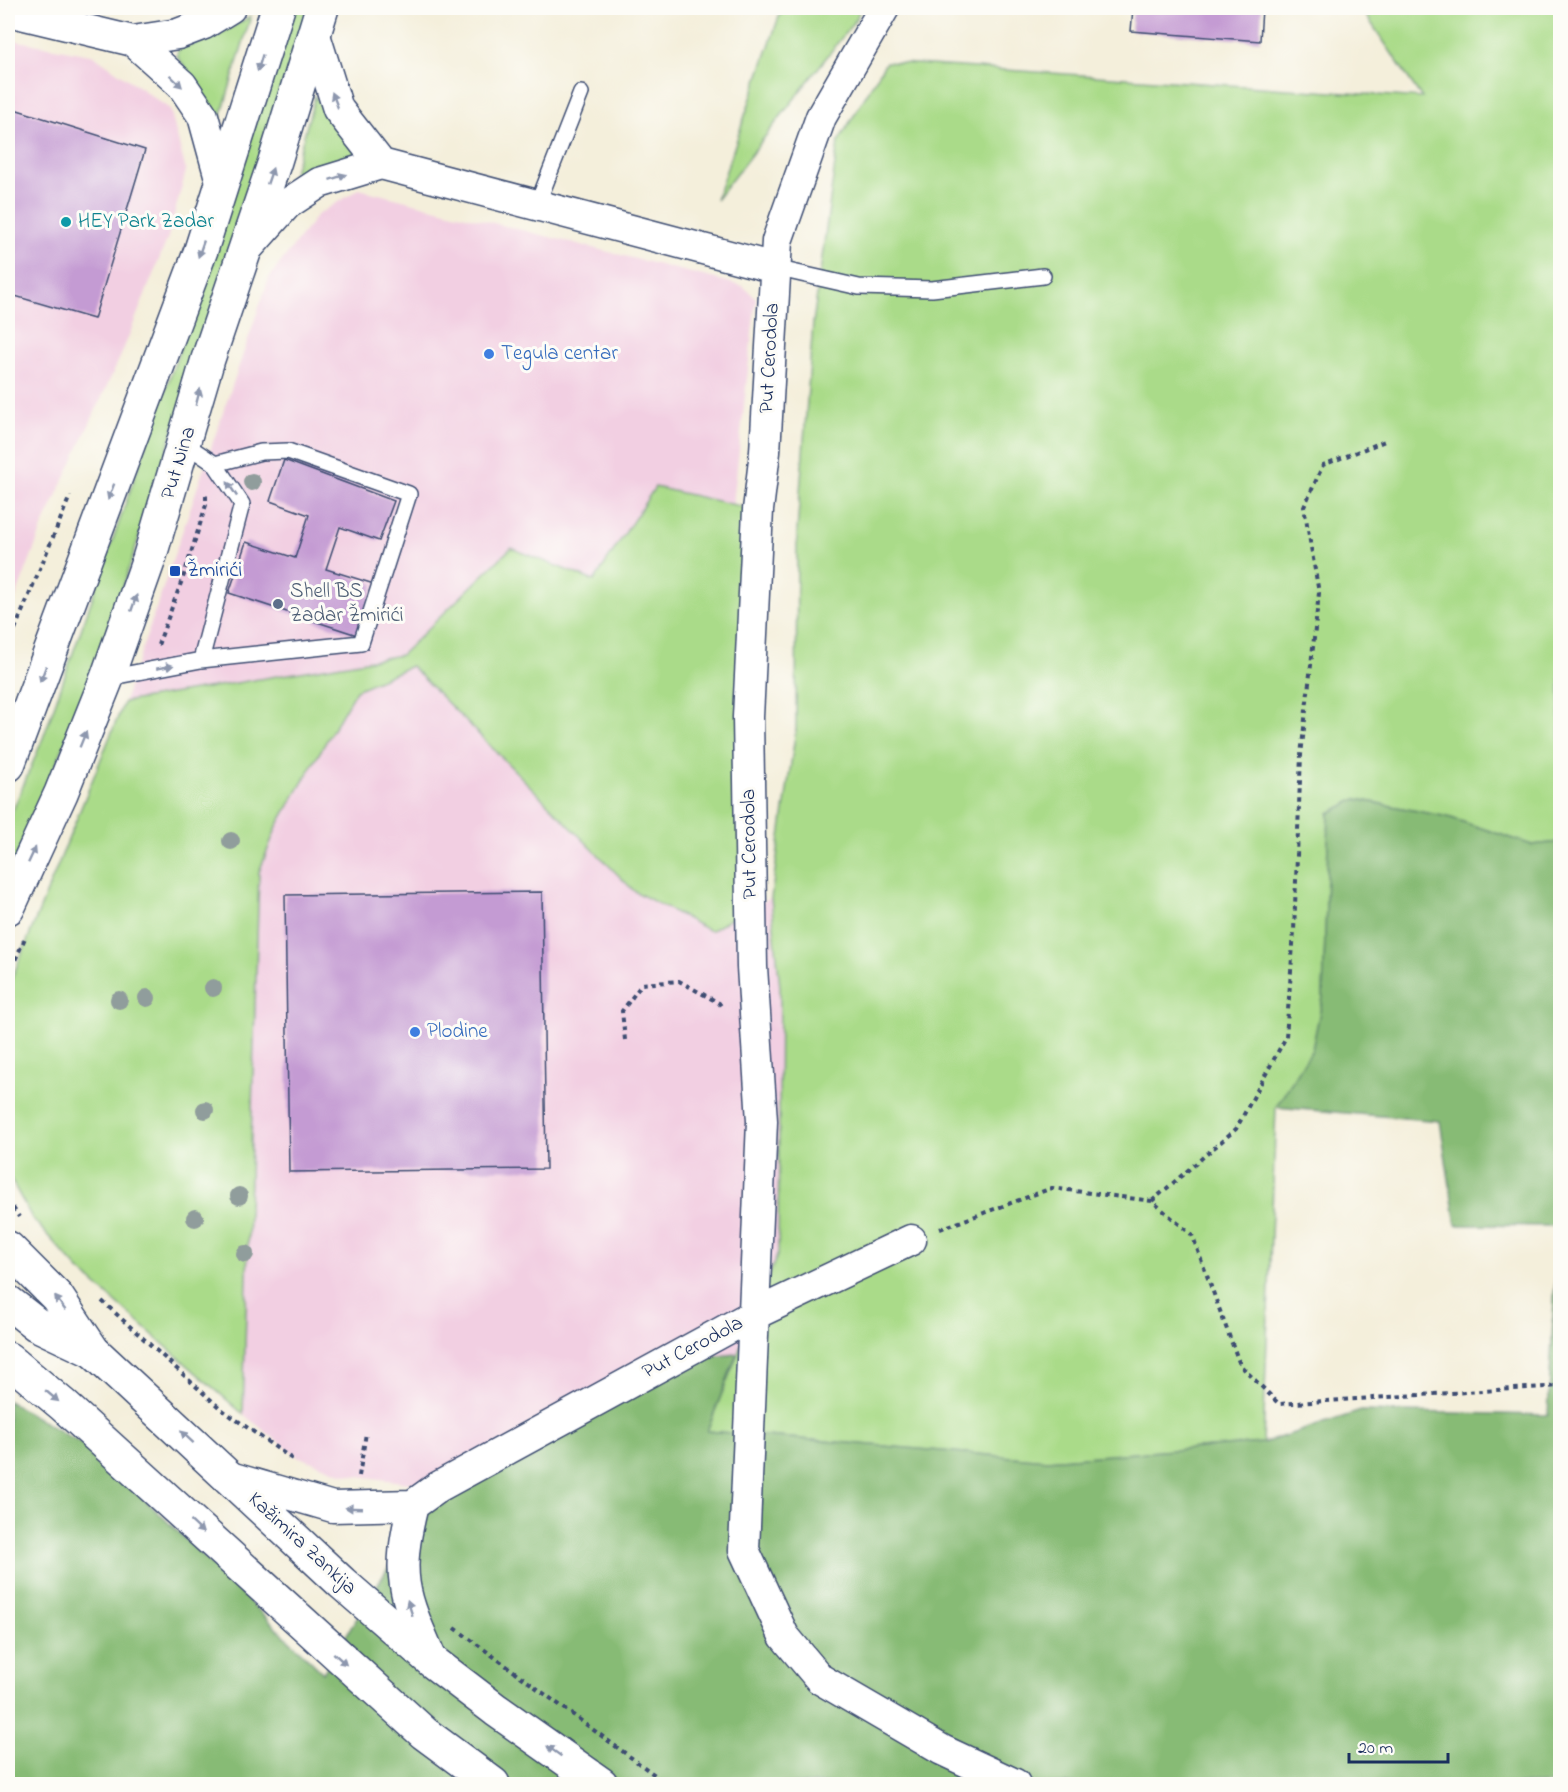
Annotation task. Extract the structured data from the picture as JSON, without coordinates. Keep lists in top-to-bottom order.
{
  "streets": {
    "main road": ["Put Nina", "Kažimira Zankija"],
    "street": ["Put Cerodola"]
  },
  "places": {
    "other": [
      "HEY Park Zadar",
      "Tegula centar",
      "Shell BS Zadar Žmirići",
      "Plodine"
    ],
    "transit": ["Žmirići"]
  },
  "scale_bar": "20 m"
}
